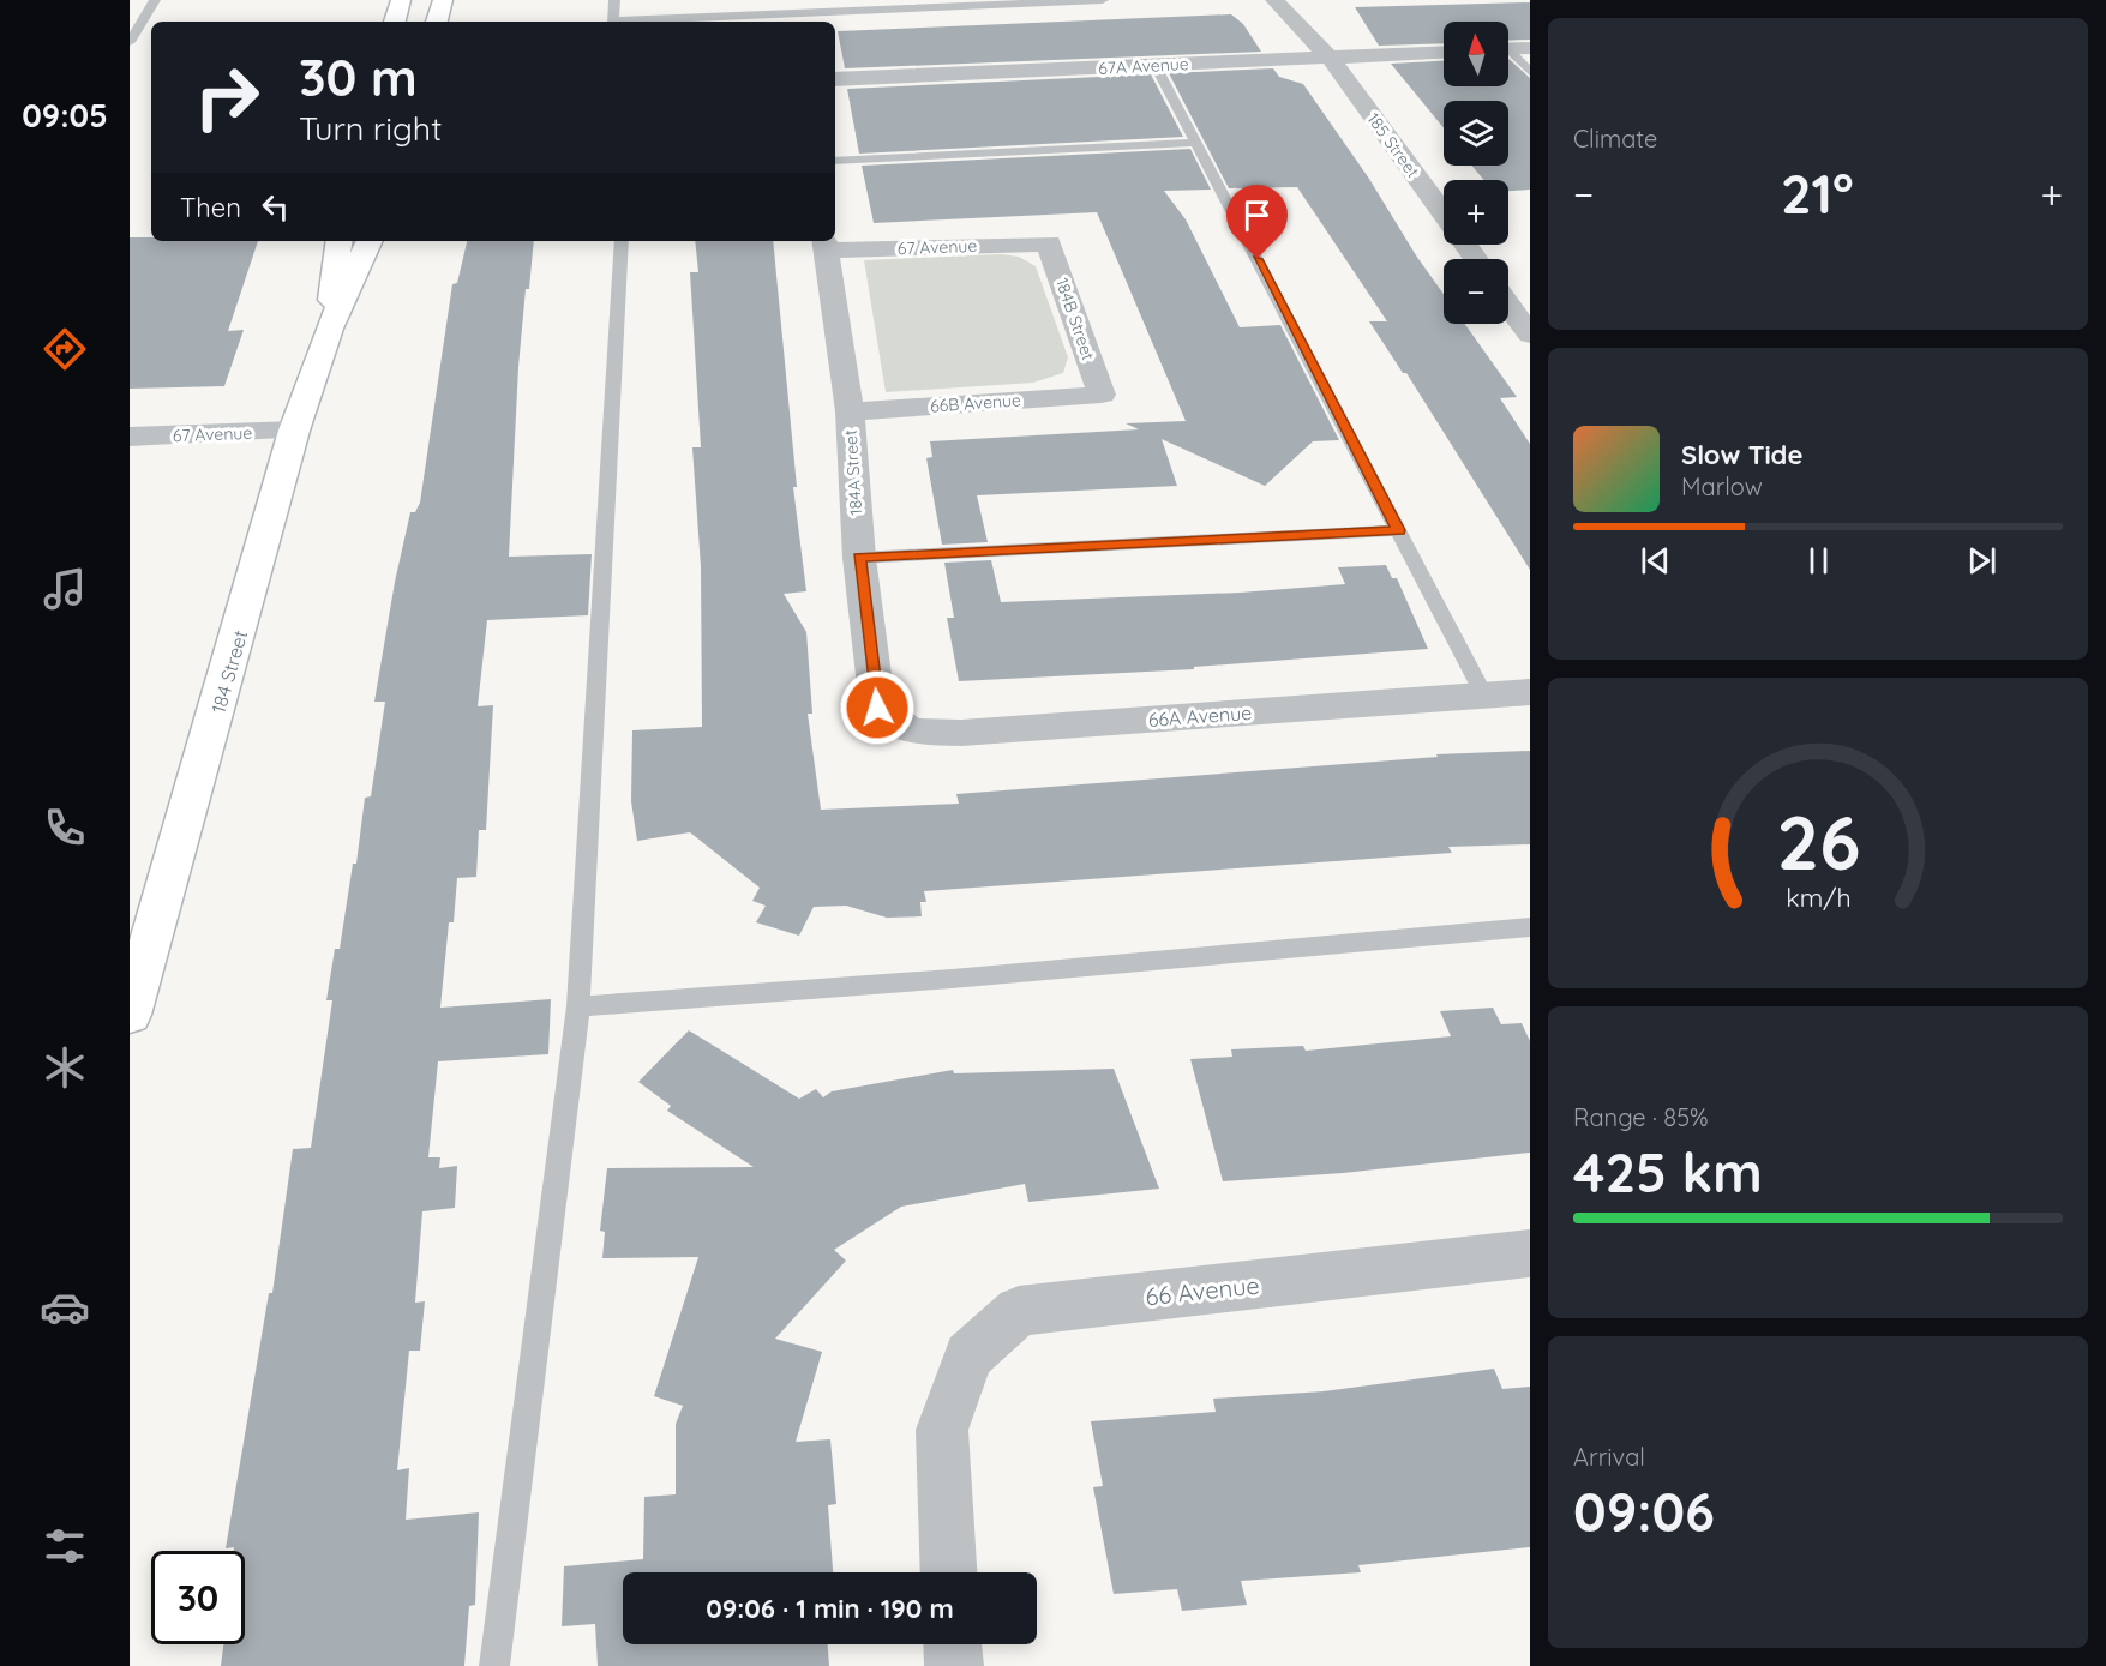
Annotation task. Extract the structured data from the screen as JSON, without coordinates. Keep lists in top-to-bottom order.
{
  "streets": {
    "main road": ["184 Street"],
    "street": [
      "67A Avenue",
      "185 Street",
      "67 Avenue",
      "184B Street",
      "66B Avenue",
      "184A Street",
      "66A Avenue",
      "66 Avenue"
    ]
  },
  "crossings": [
    ["67A Avenue", "185 Street"],
    ["67 Avenue", "184B Street"],
    ["67 Avenue", "184A Street"],
    ["67 Avenue", "184 Street"],
    ["184B Street", "66B Avenue"],
    ["66B Avenue", "184A Street"],
    ["184A Street", "66A Avenue"]
  ],
  "north": "top",
  "page": {
    "tabs": "09:05",
    "tile": [
      "Climate",
      ["Range · 85%", "425 km"],
      ["Arrival", "09:06"]
    ],
    "map_buttons": ["+", "−"],
    "turn": ["30 m", "Turn right"],
    "heat": ["−", "21°", "+"],
    "then": "Then",
    "song": ["Slow Tide", "Marlow"],
    "limit": "30",
    "trip": "09:06 · 1 min · 190 m",
    "gauge": ["26", "km/h"]
  }
}
